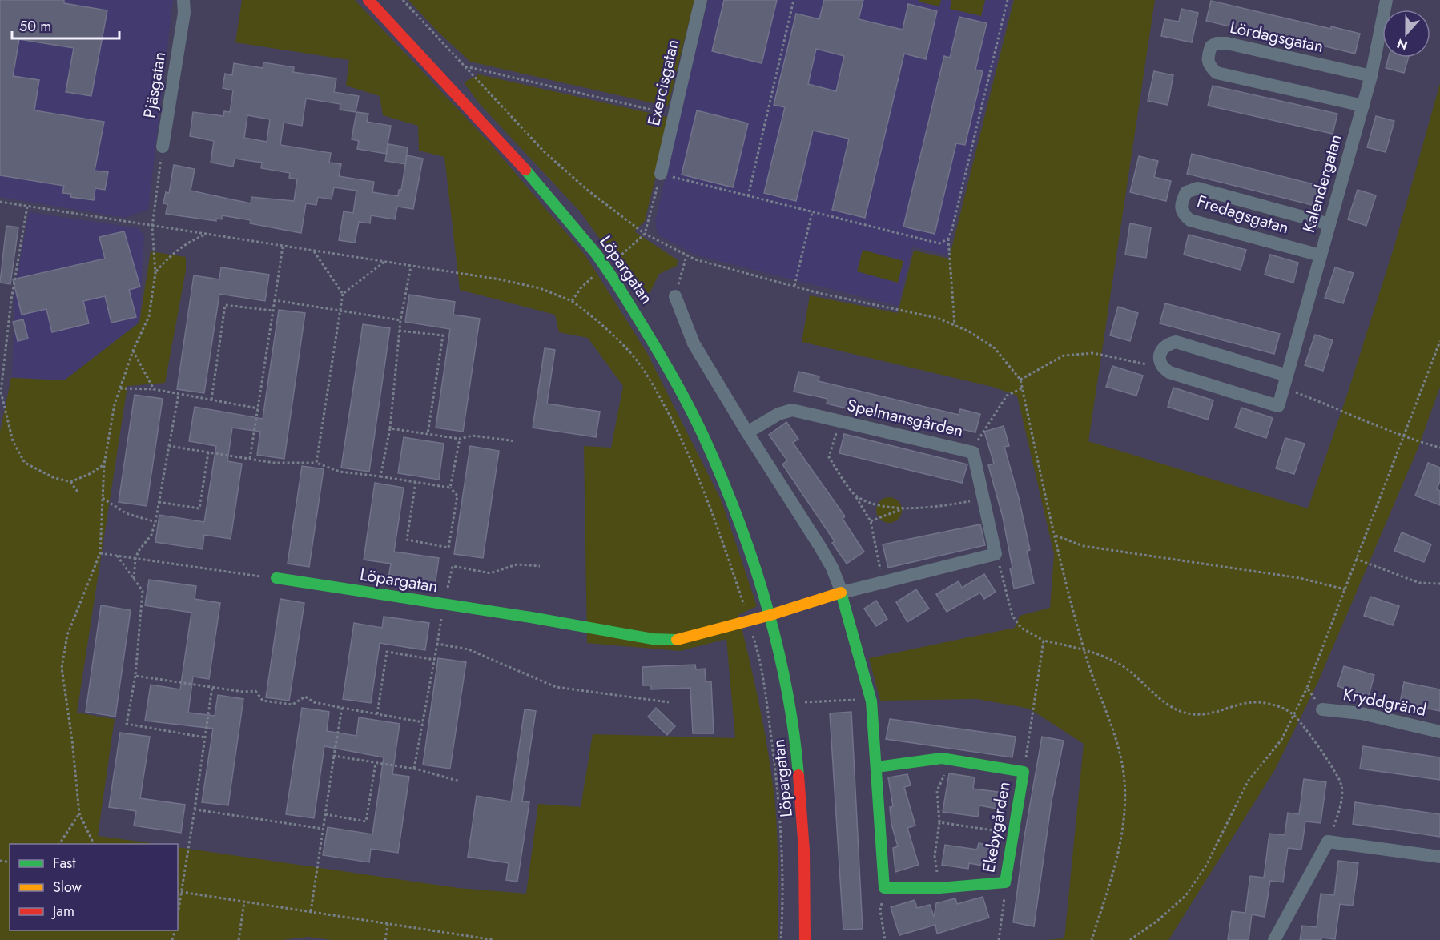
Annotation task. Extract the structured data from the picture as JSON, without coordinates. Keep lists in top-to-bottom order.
{
  "streets": {
    "street": [
      "Lördagsgatan",
      "Exercisgatan",
      "Pjäsgatan",
      "Kalendergatan",
      "Fredagsgatan",
      "Löpargatan",
      "Spelmansgården",
      "Kryddgränd",
      "Ekebygården"
    ]
  },
  "crossings": [
    ["Lördagsgatan", "Kalendergatan"],
    ["Kalendergatan", "Fredagsgatan"]
  ],
  "legend": ["Fast", "Slow", "Jam"],
  "scale_bar": "50 m",
  "north": "bottom"
}
